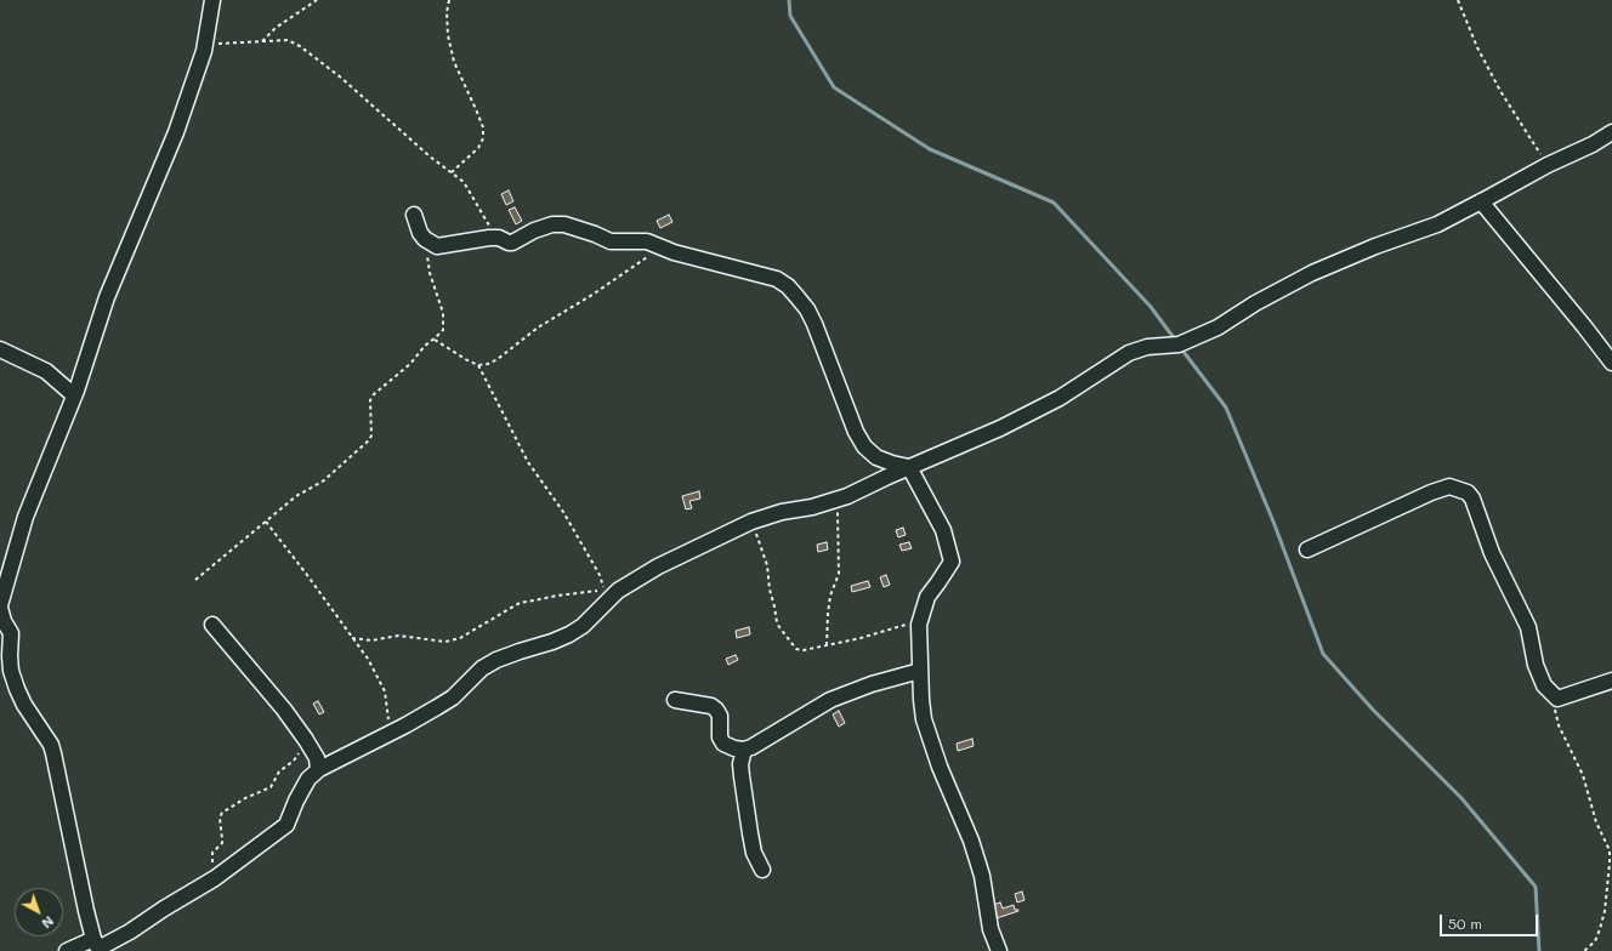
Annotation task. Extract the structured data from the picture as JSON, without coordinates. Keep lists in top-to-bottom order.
{
  "scale_bar": "50 m",
  "north": "bottom right"
}
